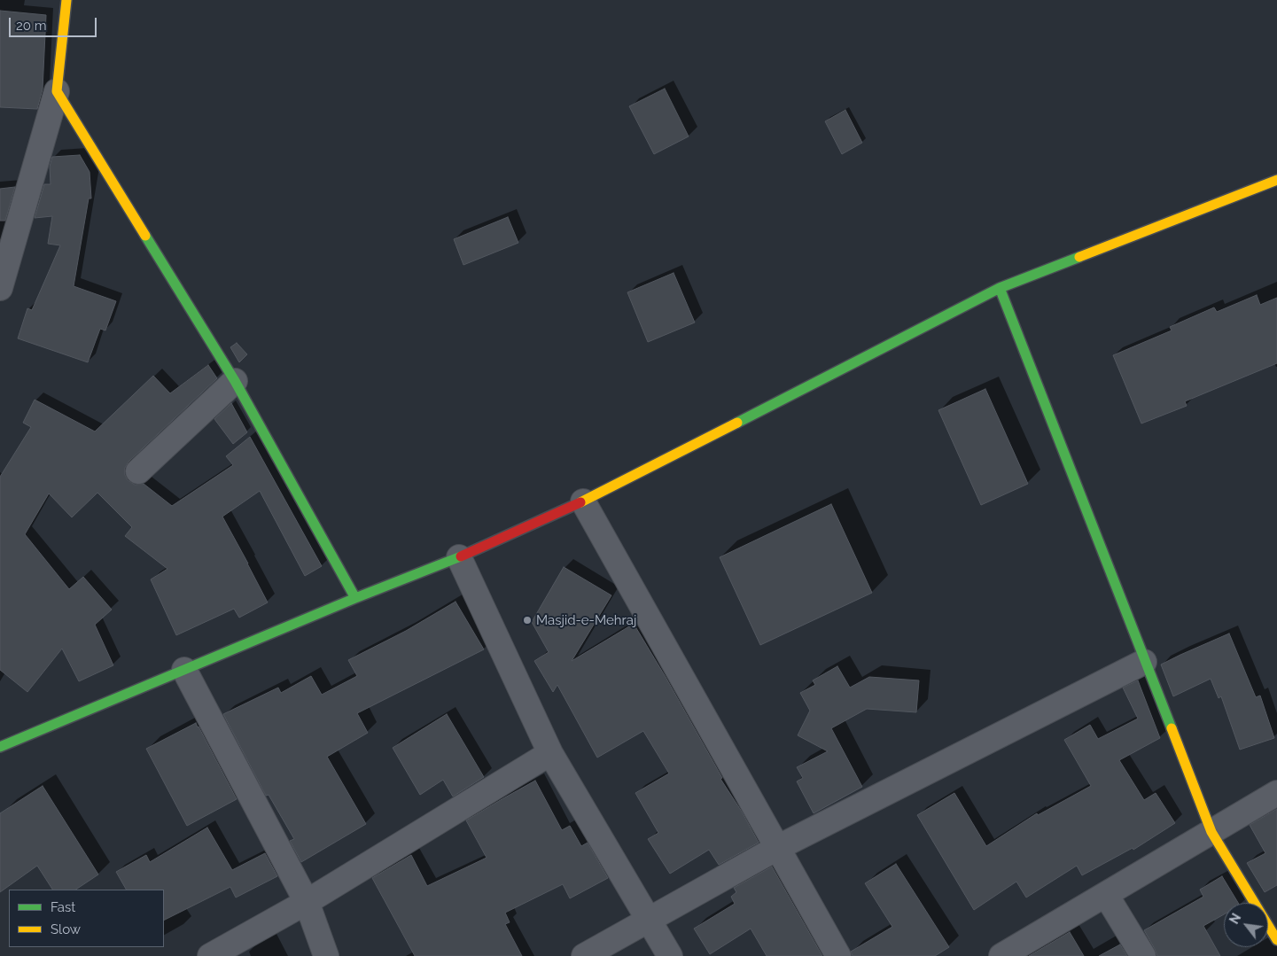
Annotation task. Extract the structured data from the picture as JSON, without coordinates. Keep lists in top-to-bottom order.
{
  "places": ["Masjid-e-Mehraj"],
  "legend": ["Fast", "Slow"],
  "scale_bar": "20 m",
  "north": "top left"
}
